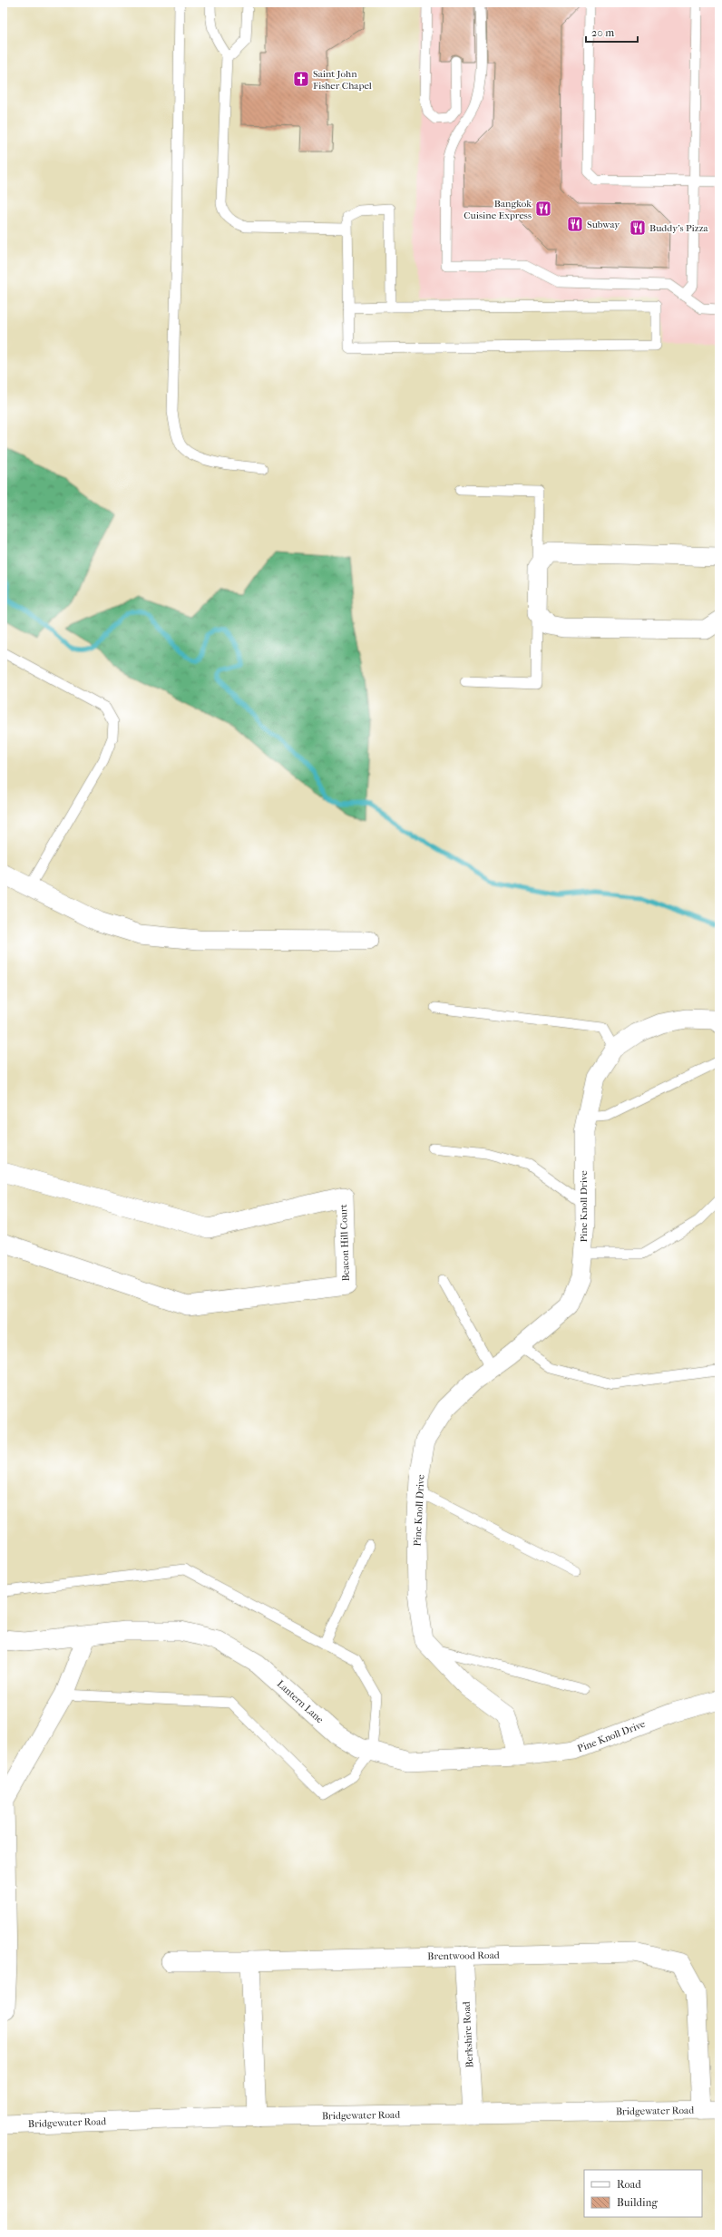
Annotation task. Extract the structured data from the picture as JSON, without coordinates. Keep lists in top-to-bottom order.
{
  "streets": {
    "street": [
      "Pine Knoll Drive",
      "Beacon Hill Court",
      "Lantern Lane",
      "Brentwood Road",
      "Berkshire Road",
      "Bridgewater Road"
    ]
  },
  "crossings": [
    ["Pine Knoll Drive", "Lantern Lane"],
    ["Brentwood Road", "Berkshire Road"],
    ["Brentwood Road", "Bridgewater Road"],
    ["Berkshire Road", "Bridgewater Road"]
  ],
  "places": {
    "church": ["Saint John Fisher Chapel"],
    "restaurant": ["Bangkok Cuisine Express", "Subway", "Buddy's Pizza"]
  },
  "legend": ["Road", "Building"],
  "scale_bar": "20 m"
}
